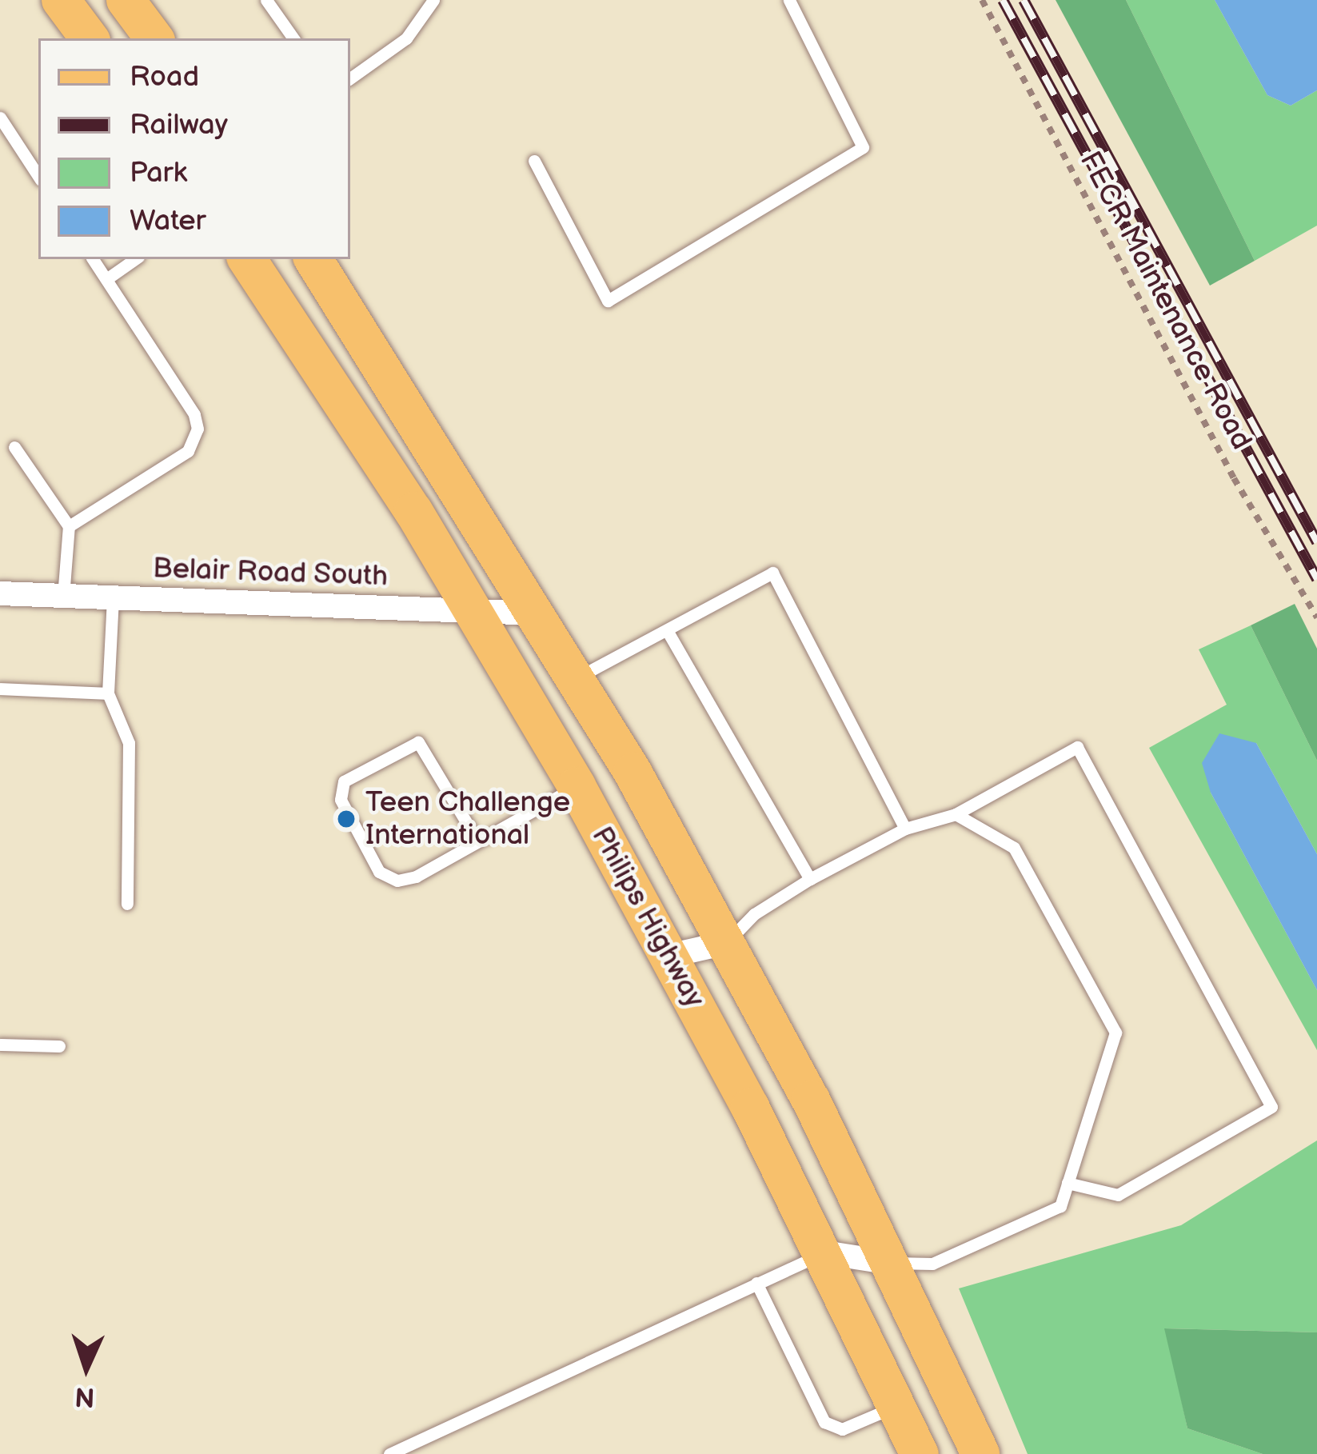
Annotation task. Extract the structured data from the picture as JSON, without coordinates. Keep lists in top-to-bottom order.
{
  "streets": {
    "main road": ["Philips Highway"],
    "street": ["Belair Road South"],
    "path": ["FECR Maintenance Road"]
  },
  "crossings": [
    ["Belair Road South", "Philips Highway"]
  ],
  "places": ["Teen Challenge International"],
  "legend": [
    "Road",
    "Railway",
    "Park",
    "Water"
  ],
  "north": "bottom"
}
